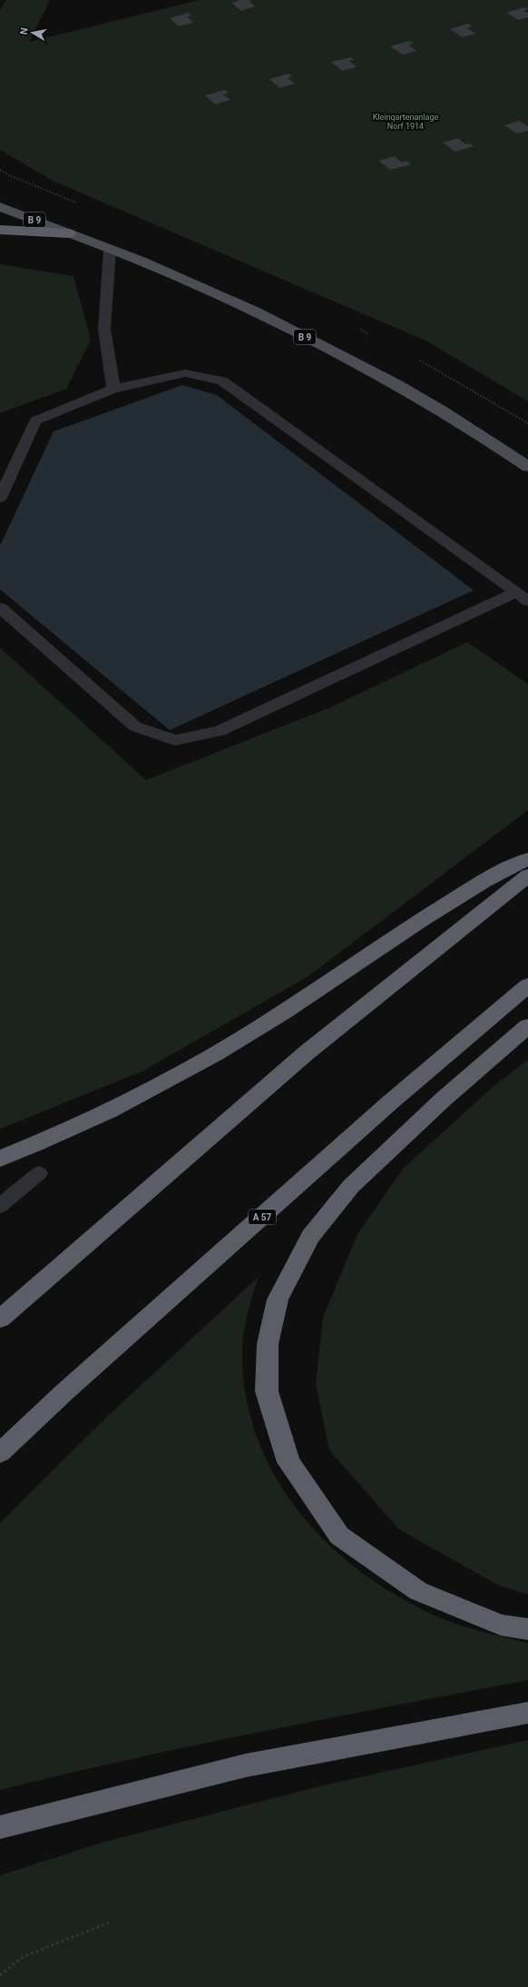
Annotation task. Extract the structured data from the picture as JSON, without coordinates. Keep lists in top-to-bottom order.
{
  "streets": {
    "highway": ["A 57"],
    "main road": ["B 9"]
  },
  "parks": ["Kleingartenanlage Norf 1914"],
  "north": "left"
}
